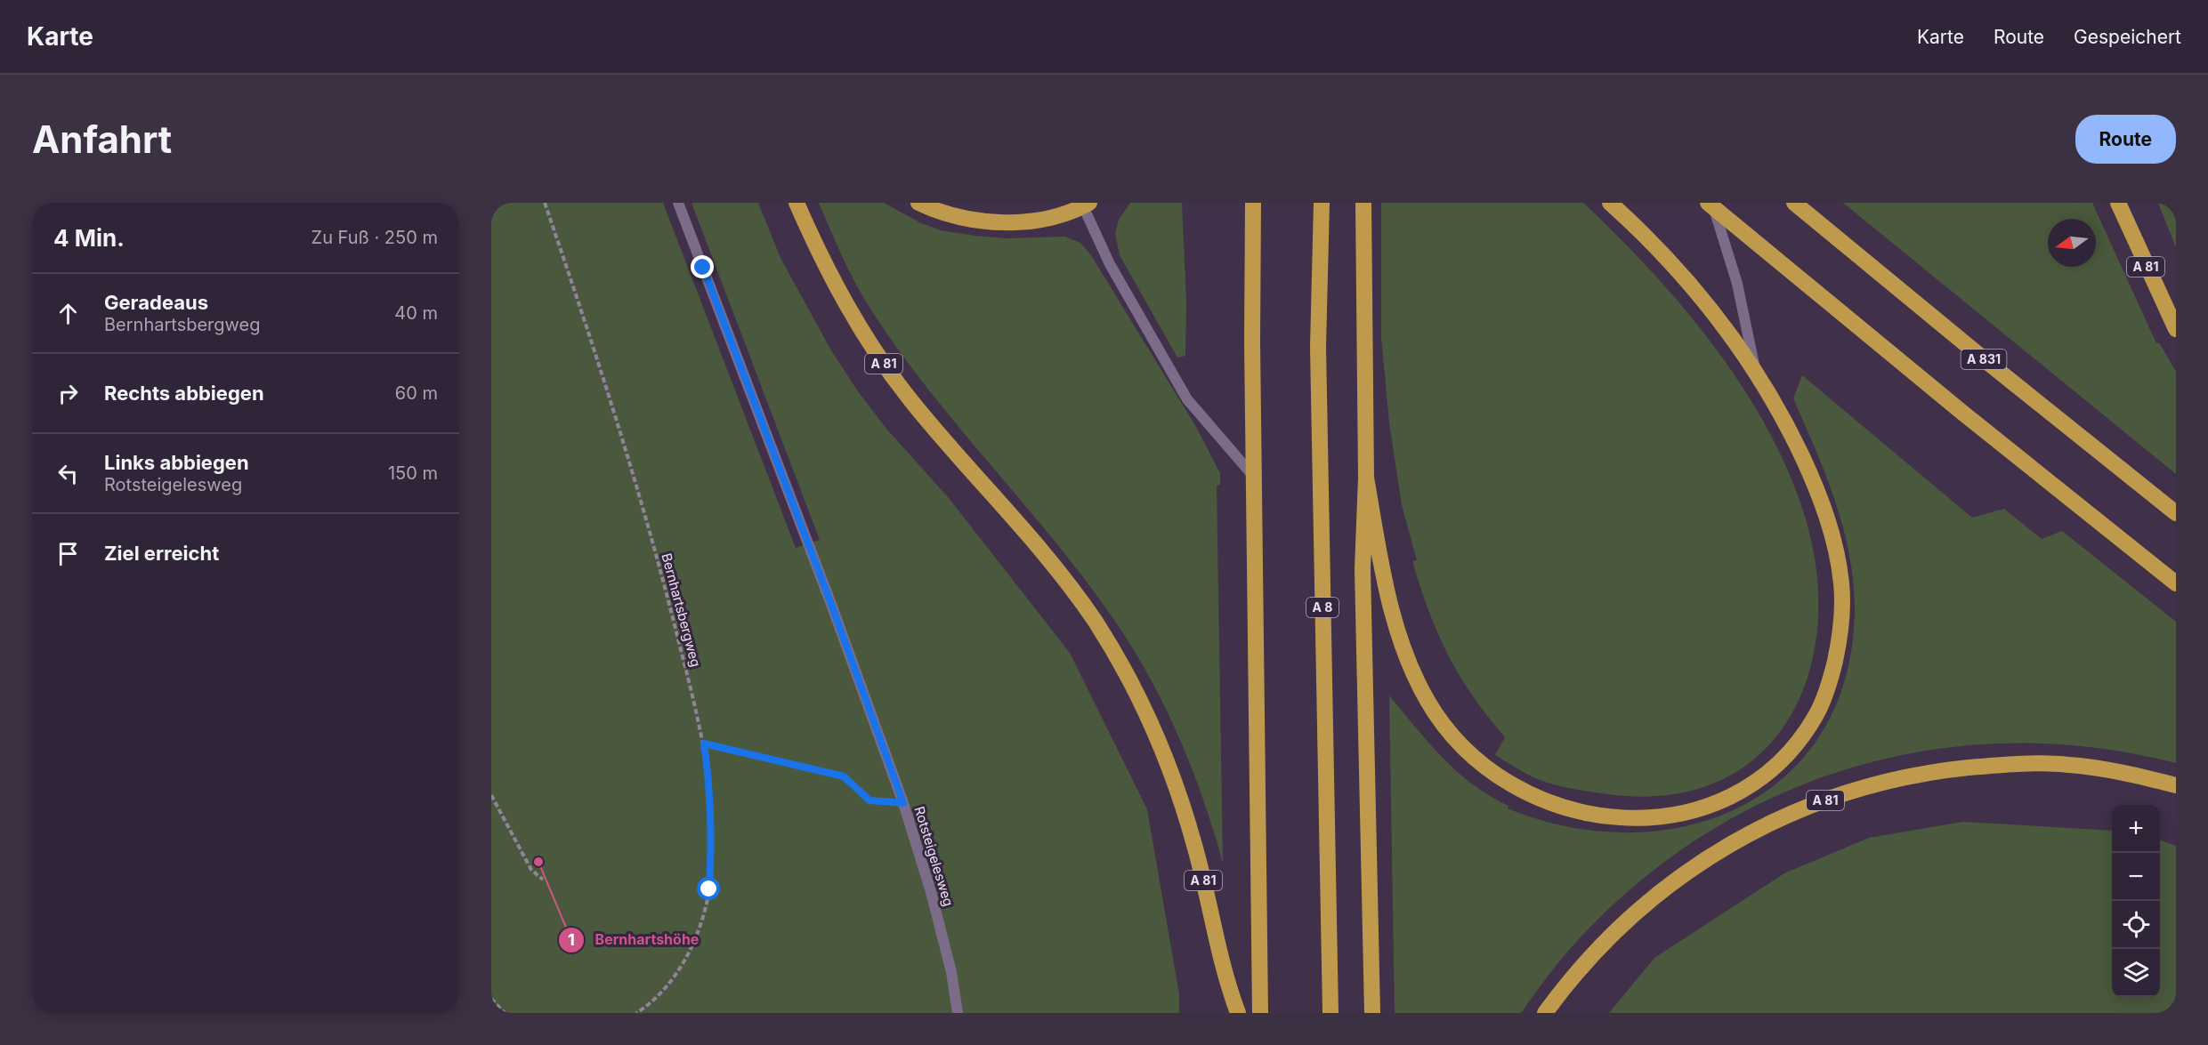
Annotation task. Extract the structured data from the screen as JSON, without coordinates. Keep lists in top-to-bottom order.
{
  "streets": {
    "highway": ["A 81", "A 831", "A 8"],
    "lane": ["Rotsteigelesweg"],
    "path": ["Bernhartsbergweg"]
  },
  "places": ["Bernhartshöhe"],
  "north": "left",
  "page": {
    "header": "Karte",
    "nav": ["Karte", "Route", "Gespeichert"],
    "buttons": "Route",
    "title": "Anfahrt",
    "heading": ["4 Min.", "Zu Fuß · 250 m"],
    "list": [
      ["Geradeaus", "Bernhartsbergweg", "40 m"],
      ["Rechts abbiegen", "60 m"],
      ["Links abbiegen", "Rotsteigelesweg", "150 m"],
      "Ziel erreicht"
    ],
    "map_buttons": ["+", "−"]
  }
}
